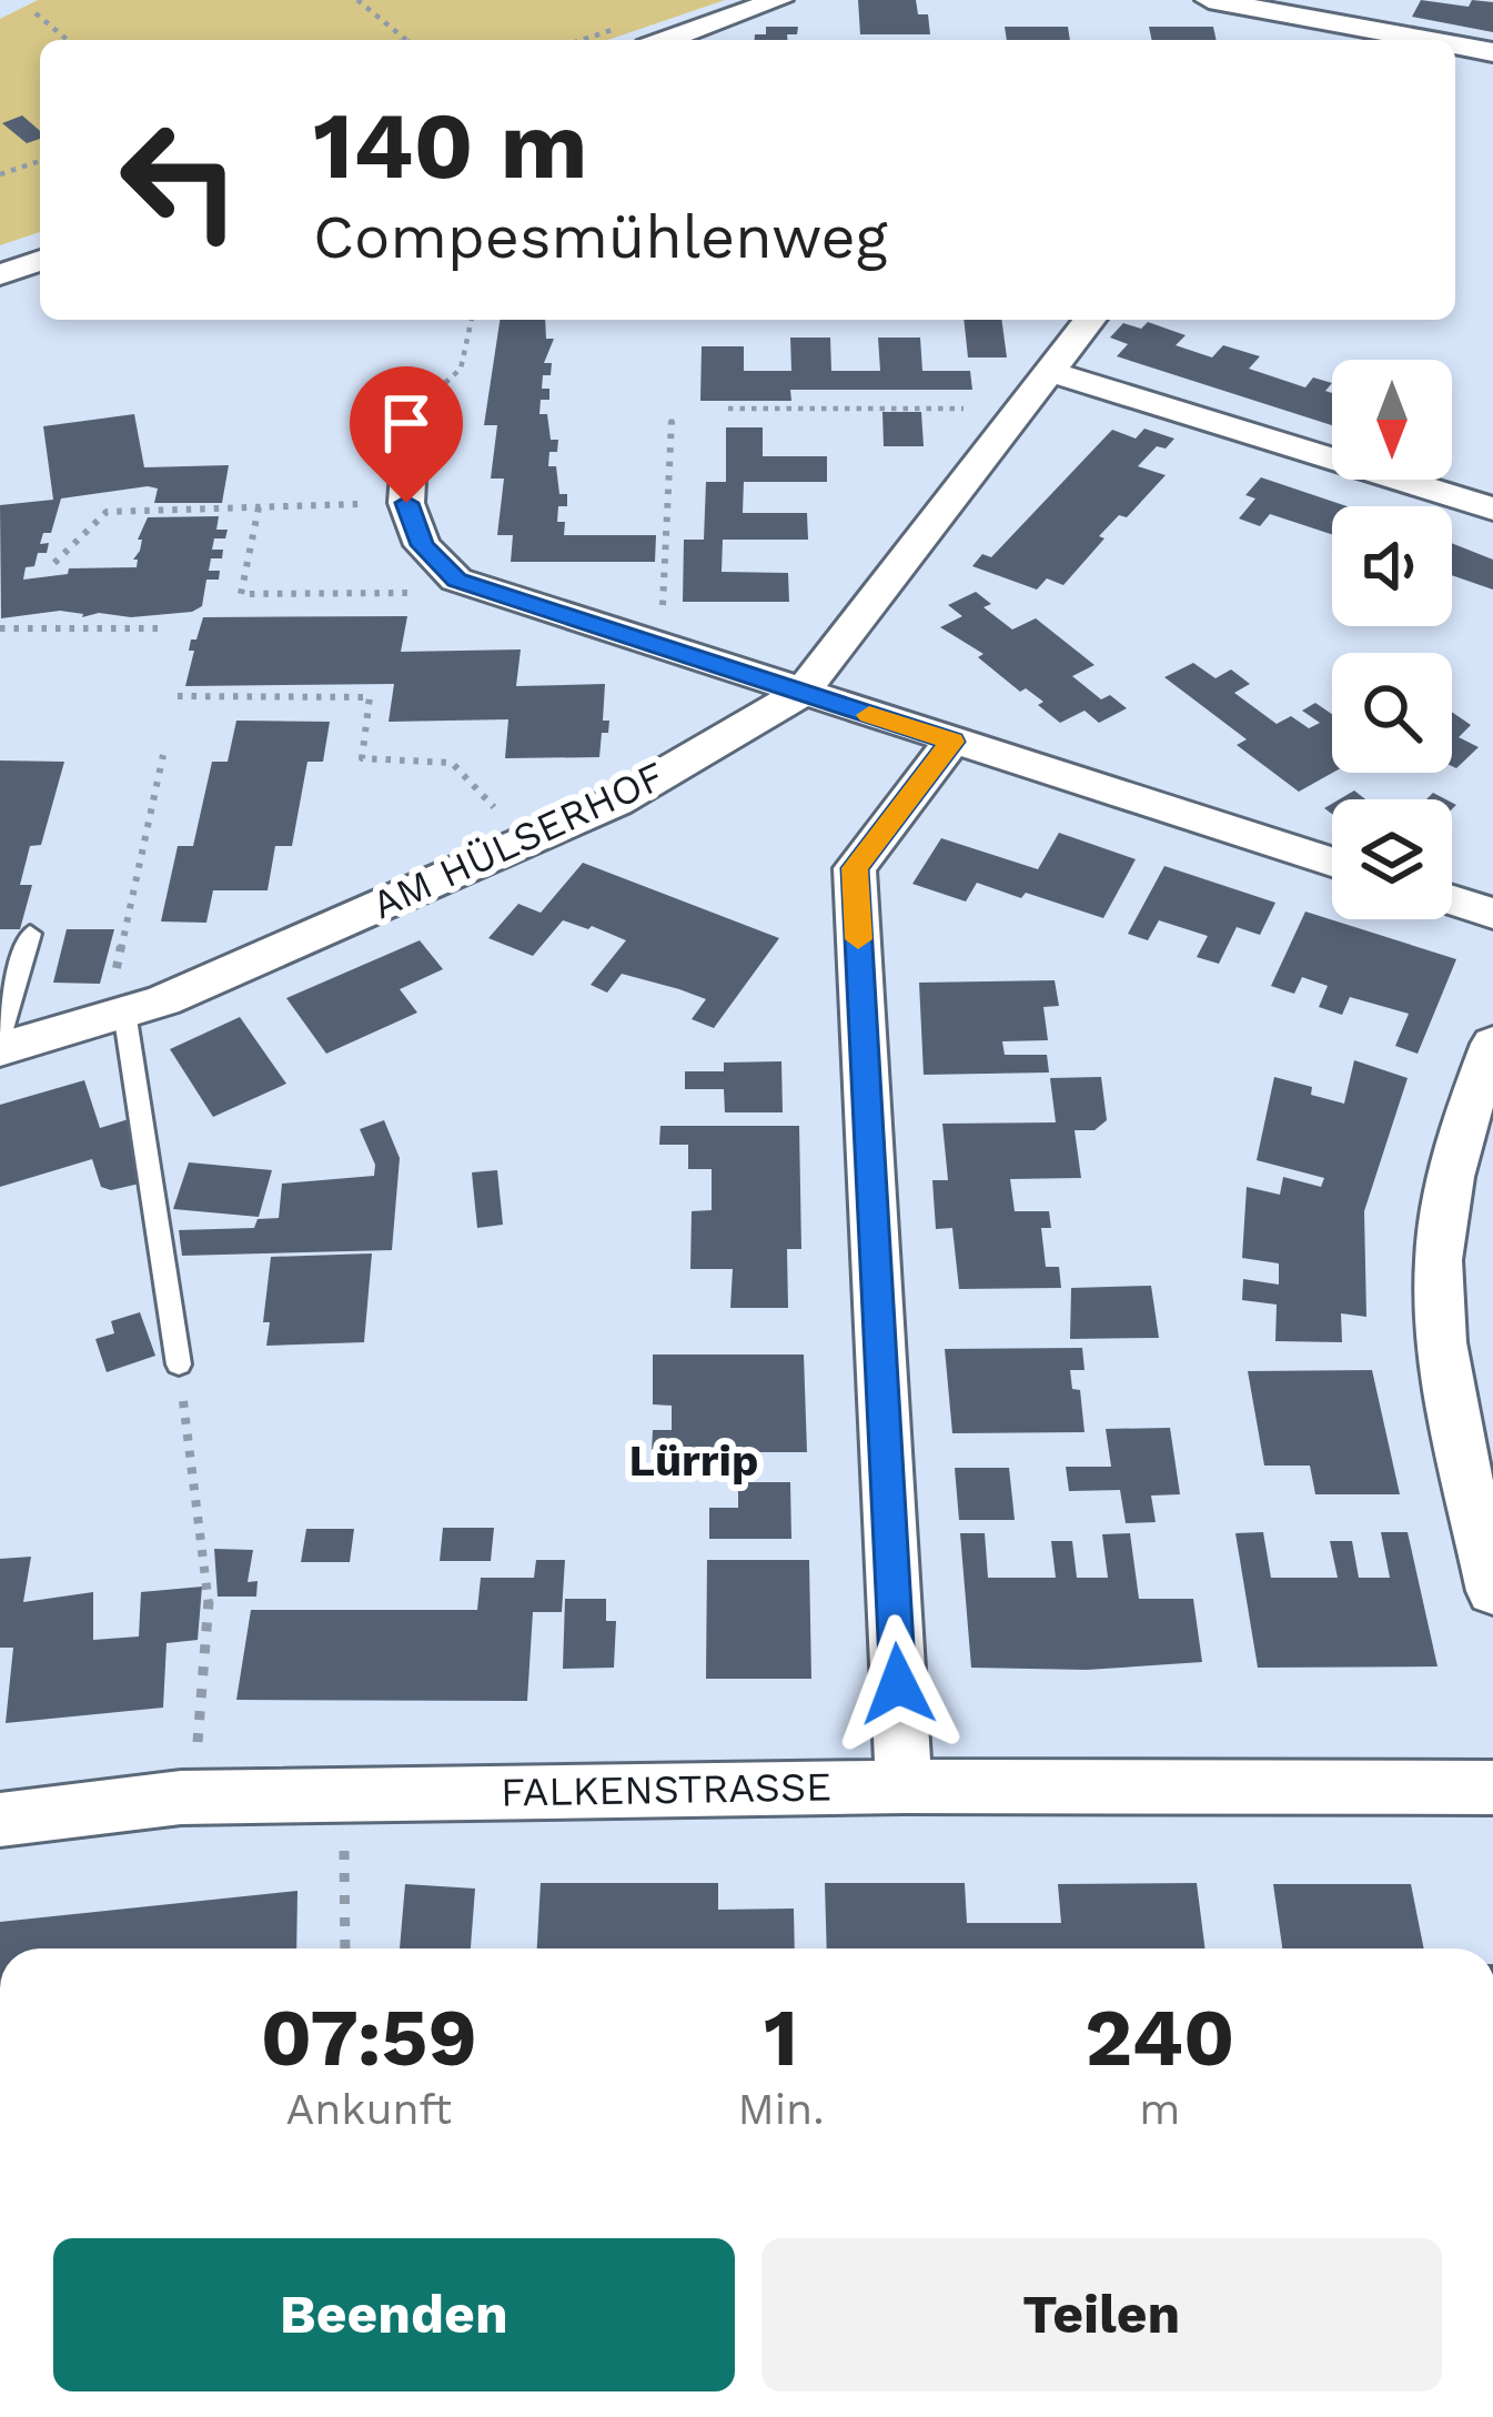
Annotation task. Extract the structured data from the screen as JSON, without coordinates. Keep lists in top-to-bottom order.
{
  "streets": {
    "street": ["AM HÜLSERHOF", "FALKENSTRASSE"]
  },
  "districts": ["Lürrip"],
  "north": "bottom",
  "page": {
    "turn": ["140 m", "Compesmühlenweg"],
    "eta": [
      "07:59",
      "Ankunft",
      "1",
      "Min.",
      "240",
      "m"
    ],
    "buttons": ["Beenden", "Teilen"]
  }
}
